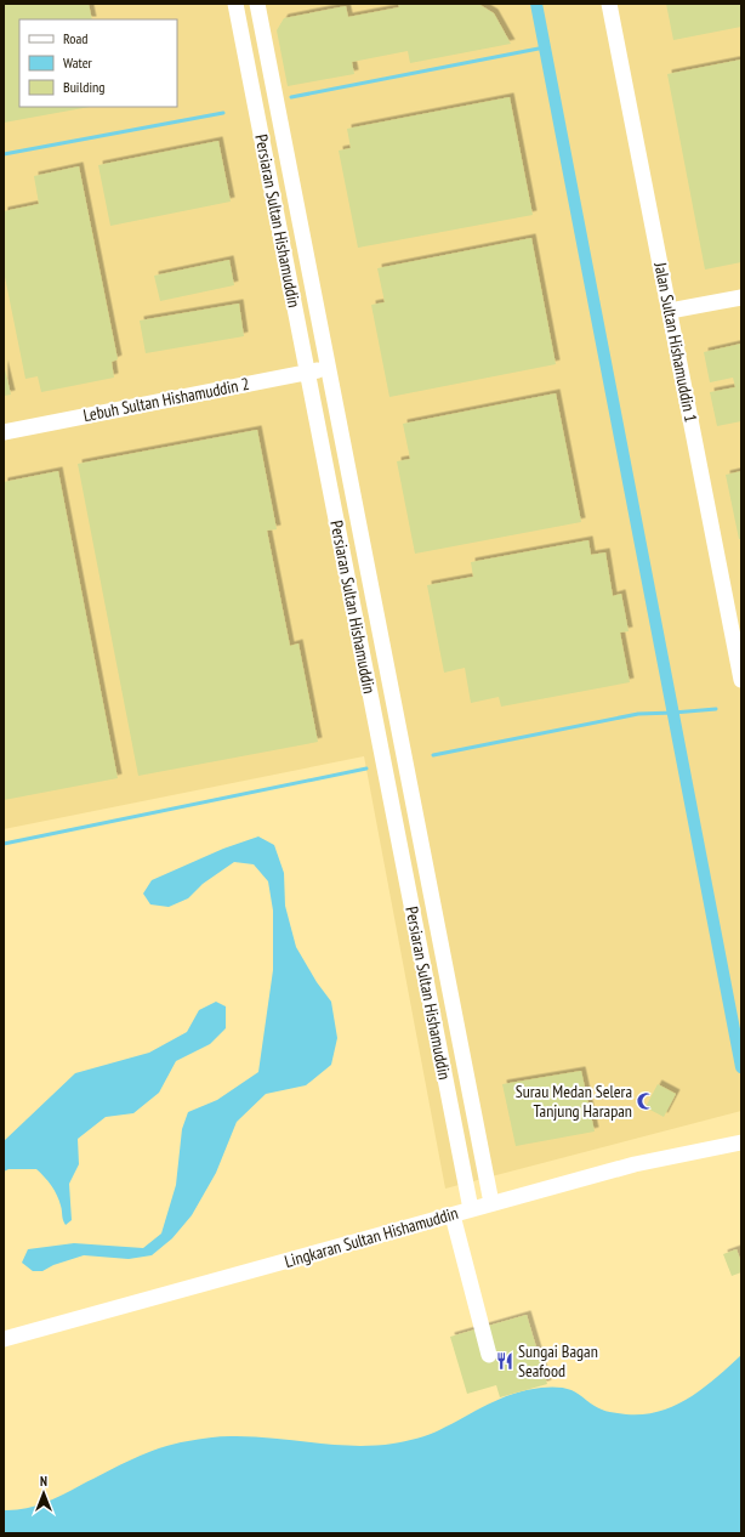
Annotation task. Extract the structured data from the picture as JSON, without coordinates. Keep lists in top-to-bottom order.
{
  "streets": {
    "street": [
      "Persiaran Sultan Hishamuddin",
      "Jalan Sultan Hishamuddin 1",
      "Lebuh Sultan Hishamuddin 2",
      "Lingkaran Sultan Hishamuddin"
    ]
  },
  "crossings": [
    ["Persiaran Sultan Hishamuddin", "Lebuh Sultan Hishamuddin 2"],
    ["Persiaran Sultan Hishamuddin", "Lingkaran Sultan Hishamuddin"]
  ],
  "places": {
    "mosque": ["Surau Medan Selera Tanjung Harapan"],
    "restaurant": ["Sungai Bagan Seafood"]
  },
  "legend": ["Road", "Water", "Building"],
  "north": "top"
}
